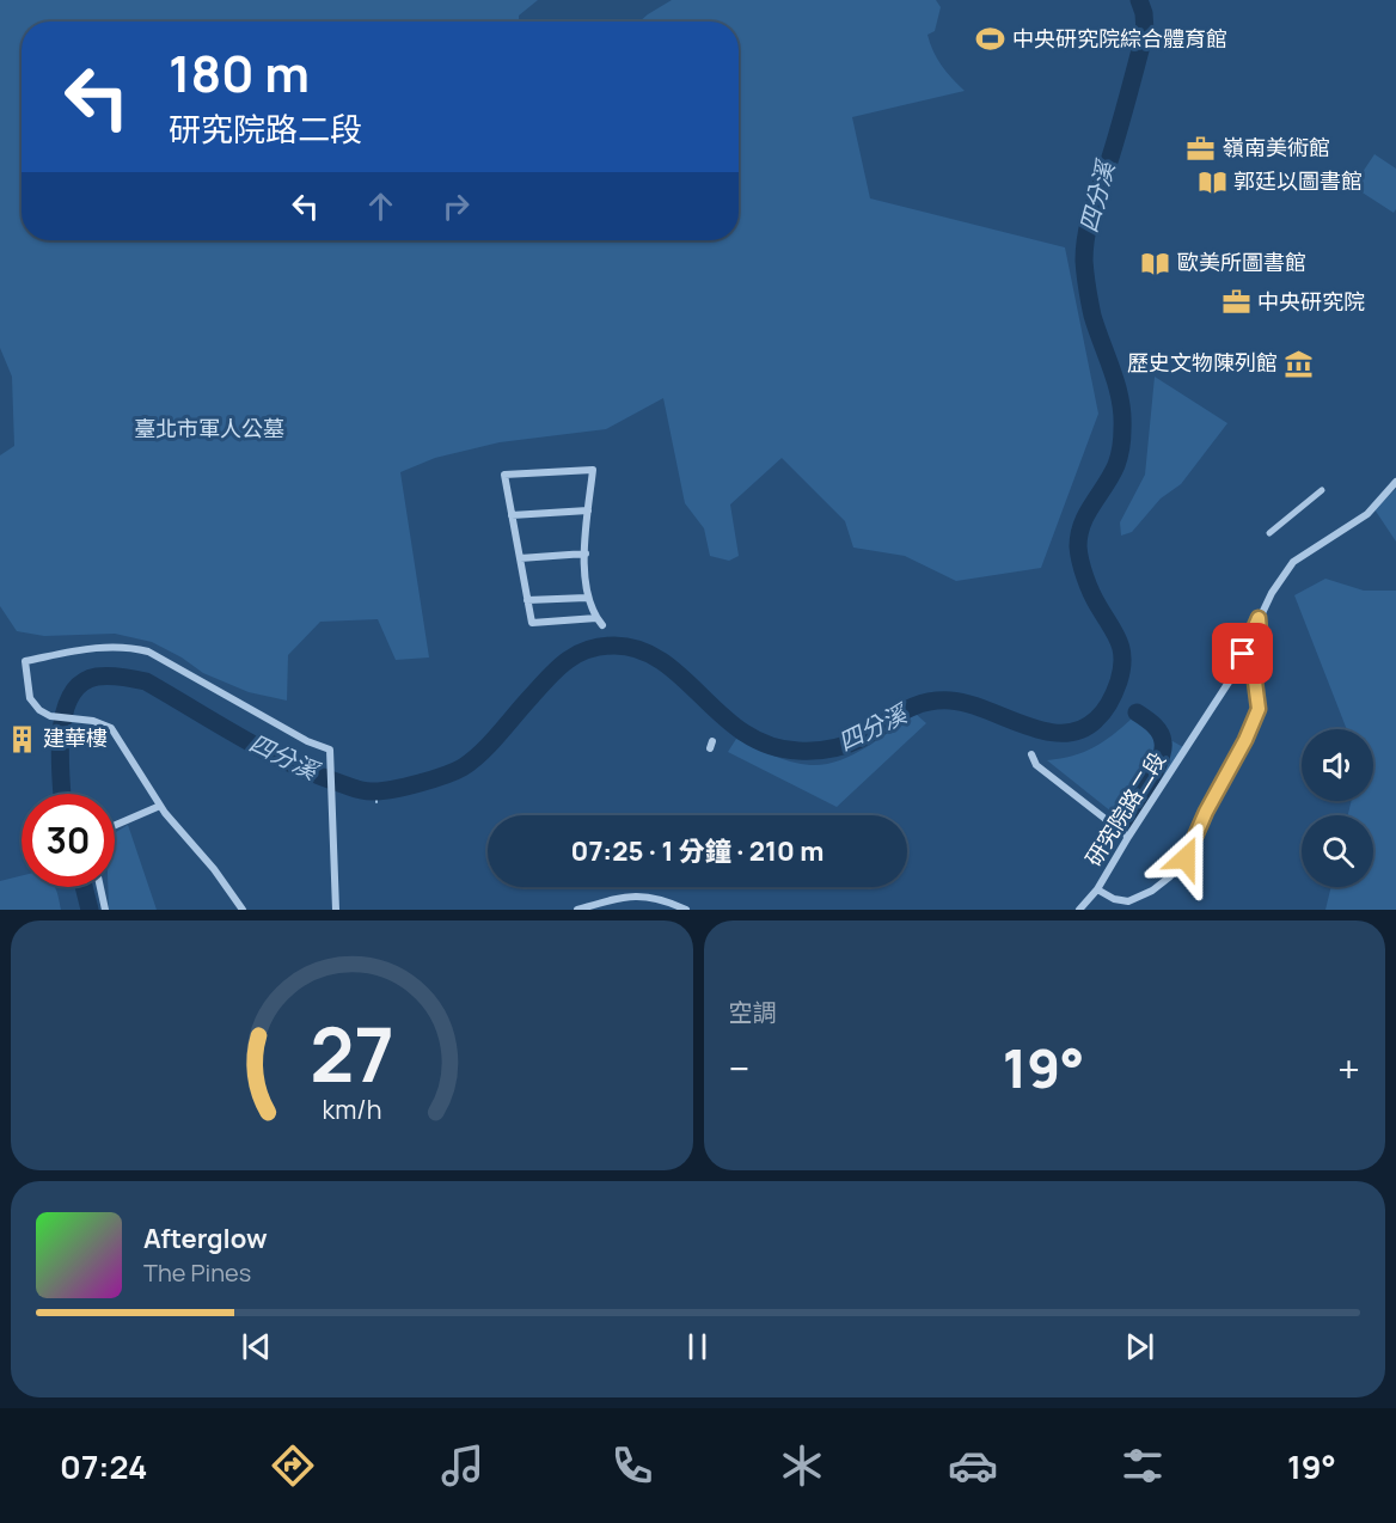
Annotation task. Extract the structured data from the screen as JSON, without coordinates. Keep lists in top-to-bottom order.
{
  "streets": {
    "street": ["研究院路二段"]
  },
  "water": ["四分溪"],
  "parks": ["臺北市軍人公墓"],
  "places": {
    "sports": ["中央研究院綜合體育館"],
    "office": ["嶺南美術館", "中央研究院"],
    "library": ["郭廷以圖書館", "歐美所圖書館"],
    "museum": ["歷史文物陳列館"],
    "building": ["建華樓"]
  },
  "page": {
    "turn": ["180 m", "研究院路二段"],
    "limit": "30",
    "trip": "07:25 · 1 分鐘 · 210 m",
    "tile": "空調",
    "heat": ["−", "19°", "+"],
    "song": ["Afterglow", "The Pines"],
    "tabs": ["07:24", "19°"],
    "gauge": ["27", "km/h"]
  }
}
